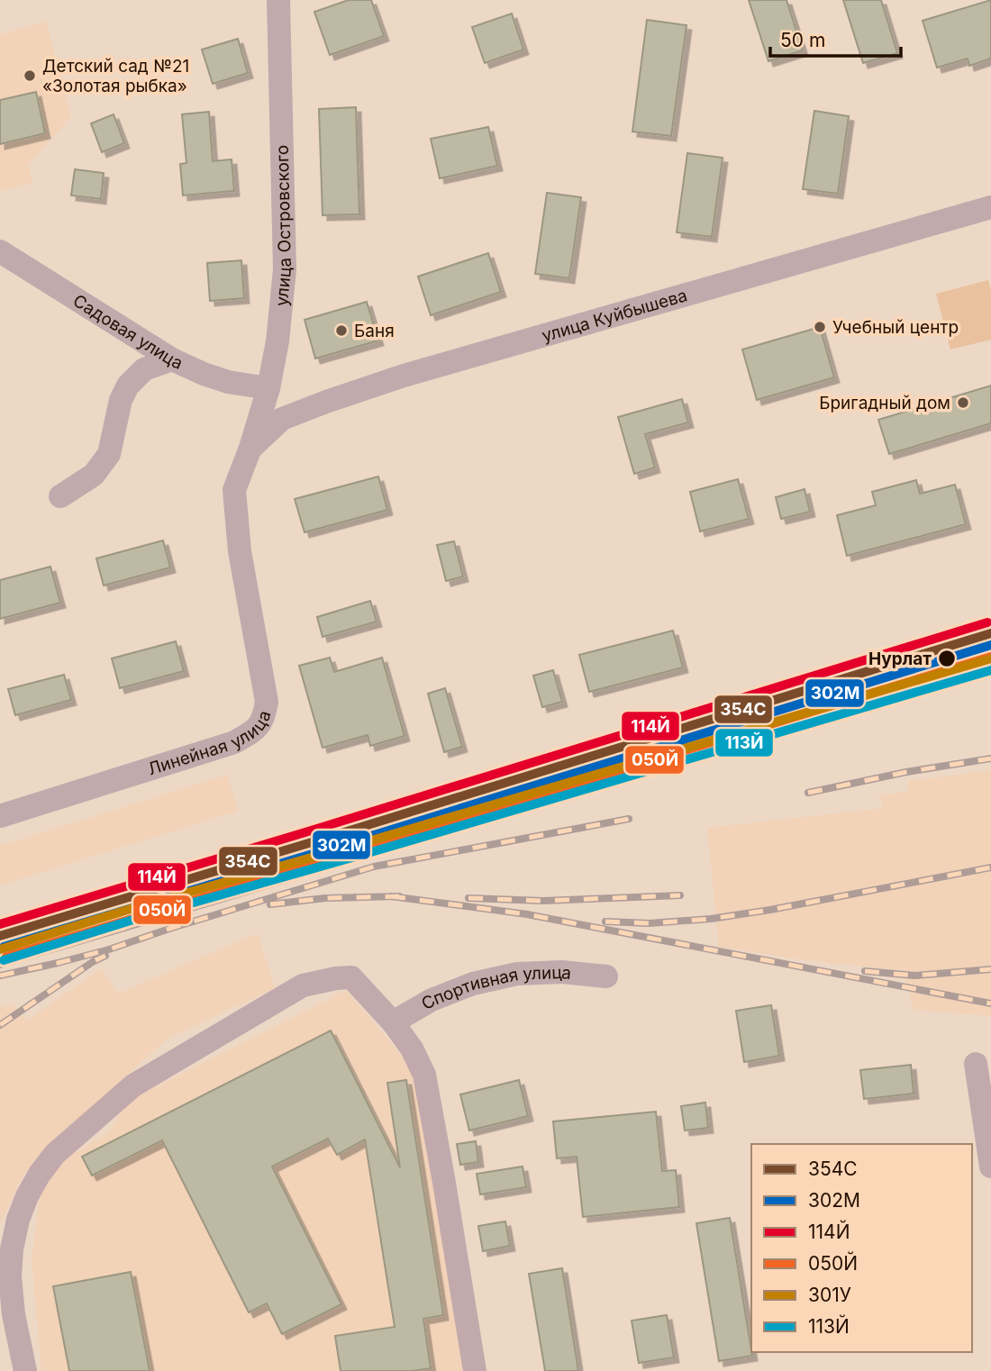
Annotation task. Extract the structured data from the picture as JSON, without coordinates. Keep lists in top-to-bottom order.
{
  "streets": {
    "street": [
      "улица Островского",
      "улица Куйбышева",
      "Садовая улица",
      "Линейная улица",
      "Спортивная улица"
    ]
  },
  "crossings": [
    ["улица Островского", "улица Куйбышева"],
    ["улица Островского", "Садовая улица"],
    ["улица Островского", "Линейная улица"],
    ["улица Куйбышева", "Линейная улица"]
  ],
  "places": [
    "Детский сад №21 «Золотая рыбка»",
    "Учебный центр",
    "Баня",
    "Бригадный дом",
    "Нурлат"
  ],
  "lines": [
    "transit line 114Й",
    "transit line 354С",
    "transit line 302М",
    "transit line 050Й",
    "transit line 301У",
    "transit line 113Й"
  ],
  "legend": [
    "354С",
    "302М",
    "114Й",
    "050Й",
    "301У",
    "113Й"
  ],
  "scale_bar": "50 m"
}
